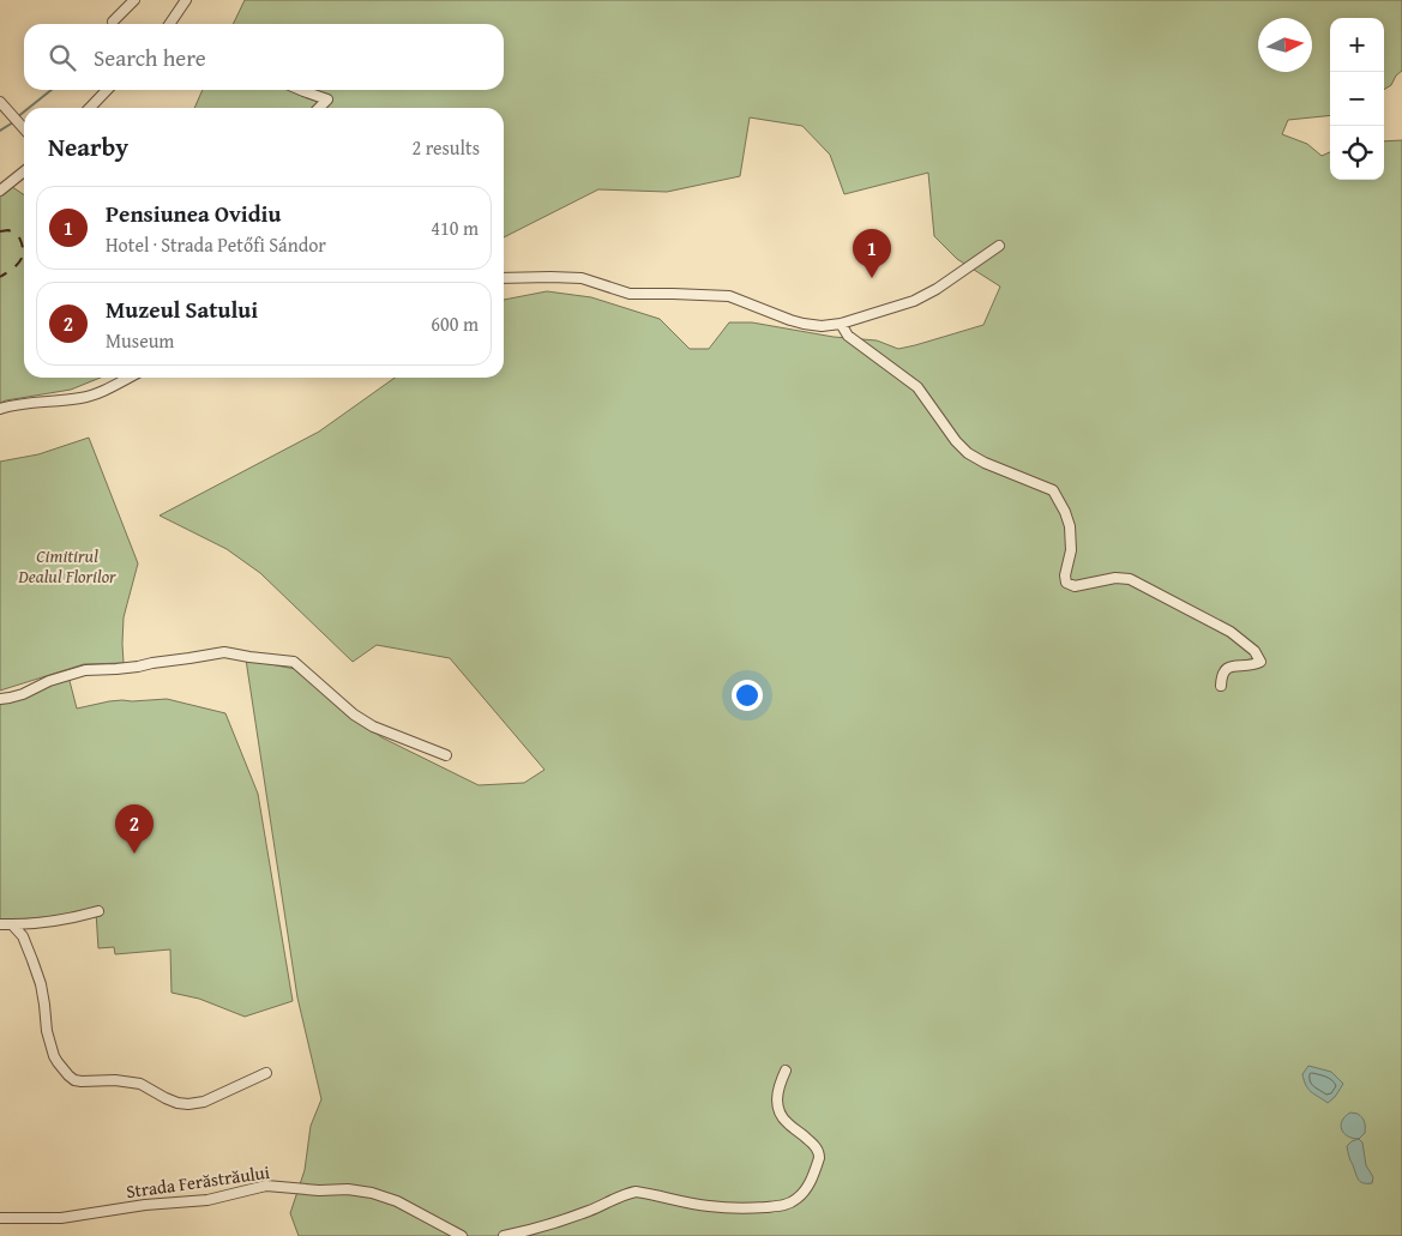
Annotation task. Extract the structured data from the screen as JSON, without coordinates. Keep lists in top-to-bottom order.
{
  "streets": {
    "street": ["Strada Ferăstrăului"]
  },
  "parks": ["Cimitirul Dealul Florilor"],
  "north": "right",
  "page": {
    "map_buttons": ["+", "−"],
    "search": "Search here",
    "heading": ["Nearby", "2 results"],
    "list": [
      {
        "mark": "1",
        "name": "Pensiunea Ovidiu",
        "note": "Hotel · Strada Petőfi Sándor",
        "value": "410 m"
      },
      {
        "mark": "2",
        "name": "Muzeul Satului",
        "note": "Museum",
        "value": "600 m"
      }
    ],
    "pins": ["1", "2"]
  }
}
